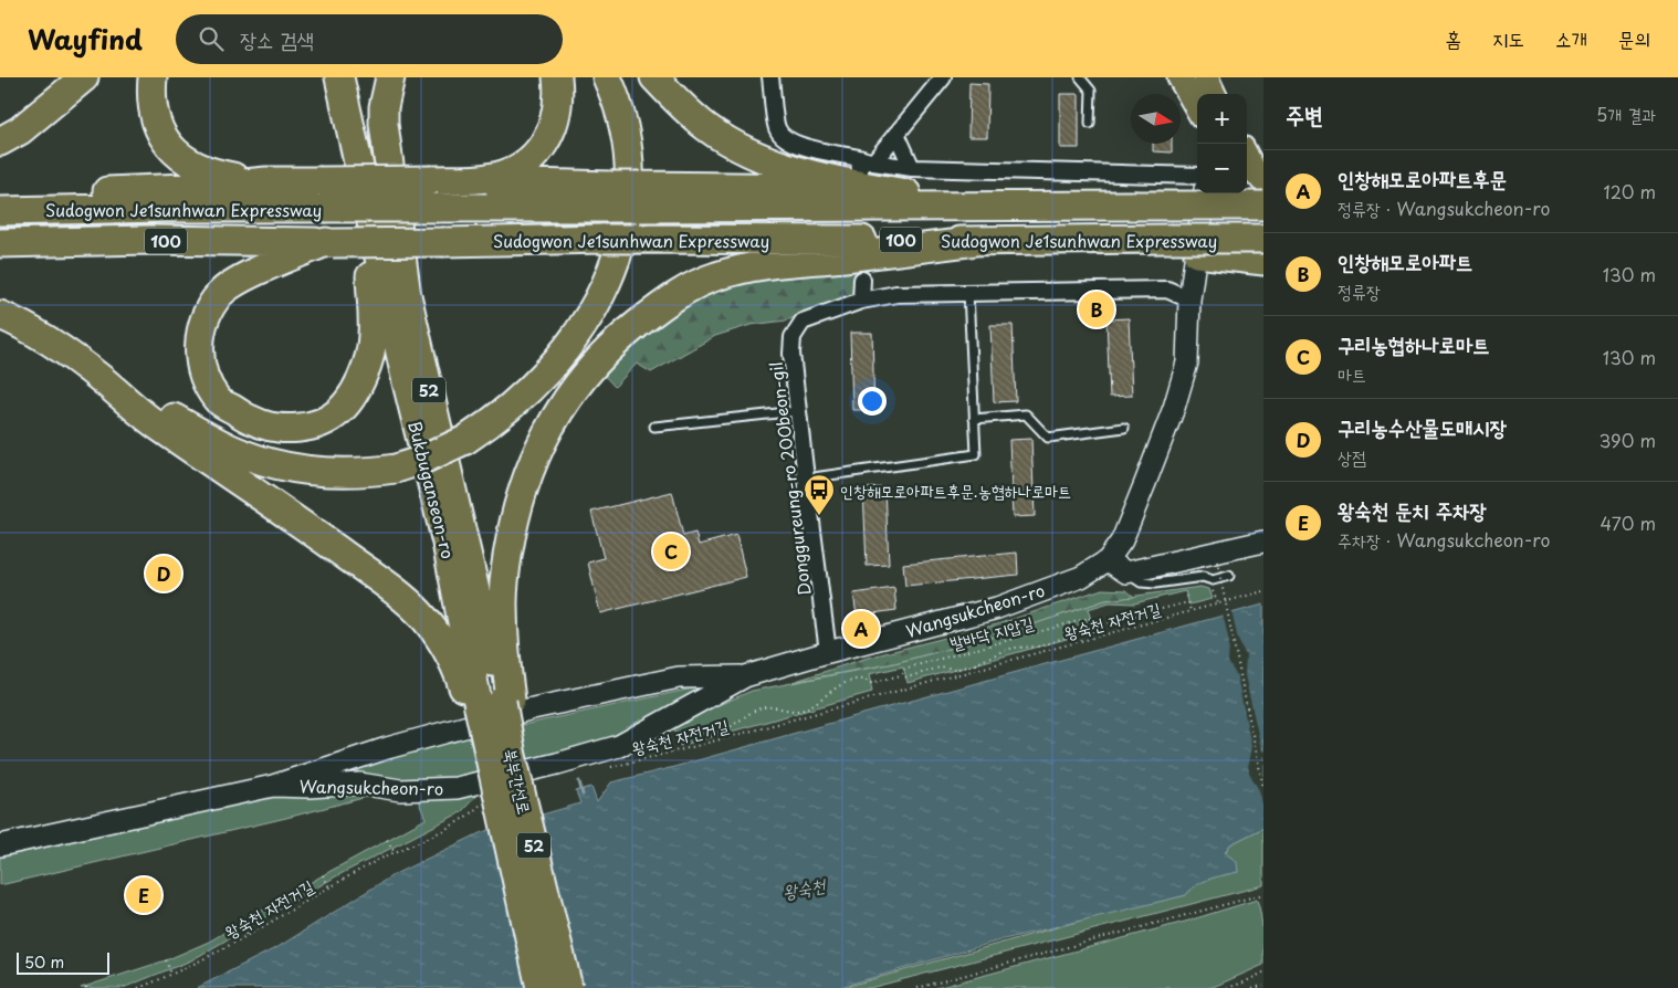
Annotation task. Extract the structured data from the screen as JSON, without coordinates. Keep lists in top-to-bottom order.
{
  "streets": {
    "highway": [
      "Sudogwon Je1sunhwan Expressway",
      "100",
      "52",
      "Bukbuganseon-ro",
      "북부간선로"
    ],
    "street": ["Donggureung-ro 200beon-gil", "Wangsukcheon-ro"],
    "path": ["왕숙천 자전거길", "발바닥 지압길"]
  },
  "crossings": [
    ["52", "Bukbuganseon-ro"],
    ["52", "북부간선로"],
    ["Donggureung-ro 200beon-gil", "Wangsukcheon-ro"]
  ],
  "water": ["왕숙천"],
  "places": {
    "bus stop": ["인창해모로아파트후문.농협하나로마트"]
  },
  "scale_bar": "50 m",
  "north": "right",
  "page": {
    "header": "Wayfind",
    "search": "장소 검색",
    "nav": [
      "홈",
      "지도",
      "소개",
      "문의"
    ],
    "heading": ["주변", "5개 결과"],
    "map_buttons": ["+", "−"],
    "list": [
      {
        "mark": "A",
        "name": "인창해모로아파트후문",
        "note": "정류장 · Wangsukcheon-ro",
        "value": "120 m"
      },
      {
        "mark": "B",
        "name": "인창해모로아파트",
        "note": "정류장",
        "value": "130 m"
      },
      {
        "mark": "C",
        "name": "구리농협하나로마트",
        "note": "마트",
        "value": "130 m"
      },
      {
        "mark": "D",
        "name": "구리농수산물도매시장",
        "note": "상점",
        "value": "390 m"
      },
      {
        "mark": "E",
        "name": "왕숙천 둔치 주차장",
        "note": "주차장 · Wangsukcheon-ro",
        "value": "470 m"
      }
    ],
    "pins": [
      "B",
      "C",
      "D",
      "A",
      "E"
    ],
    "scale": "50 m"
  }
}
